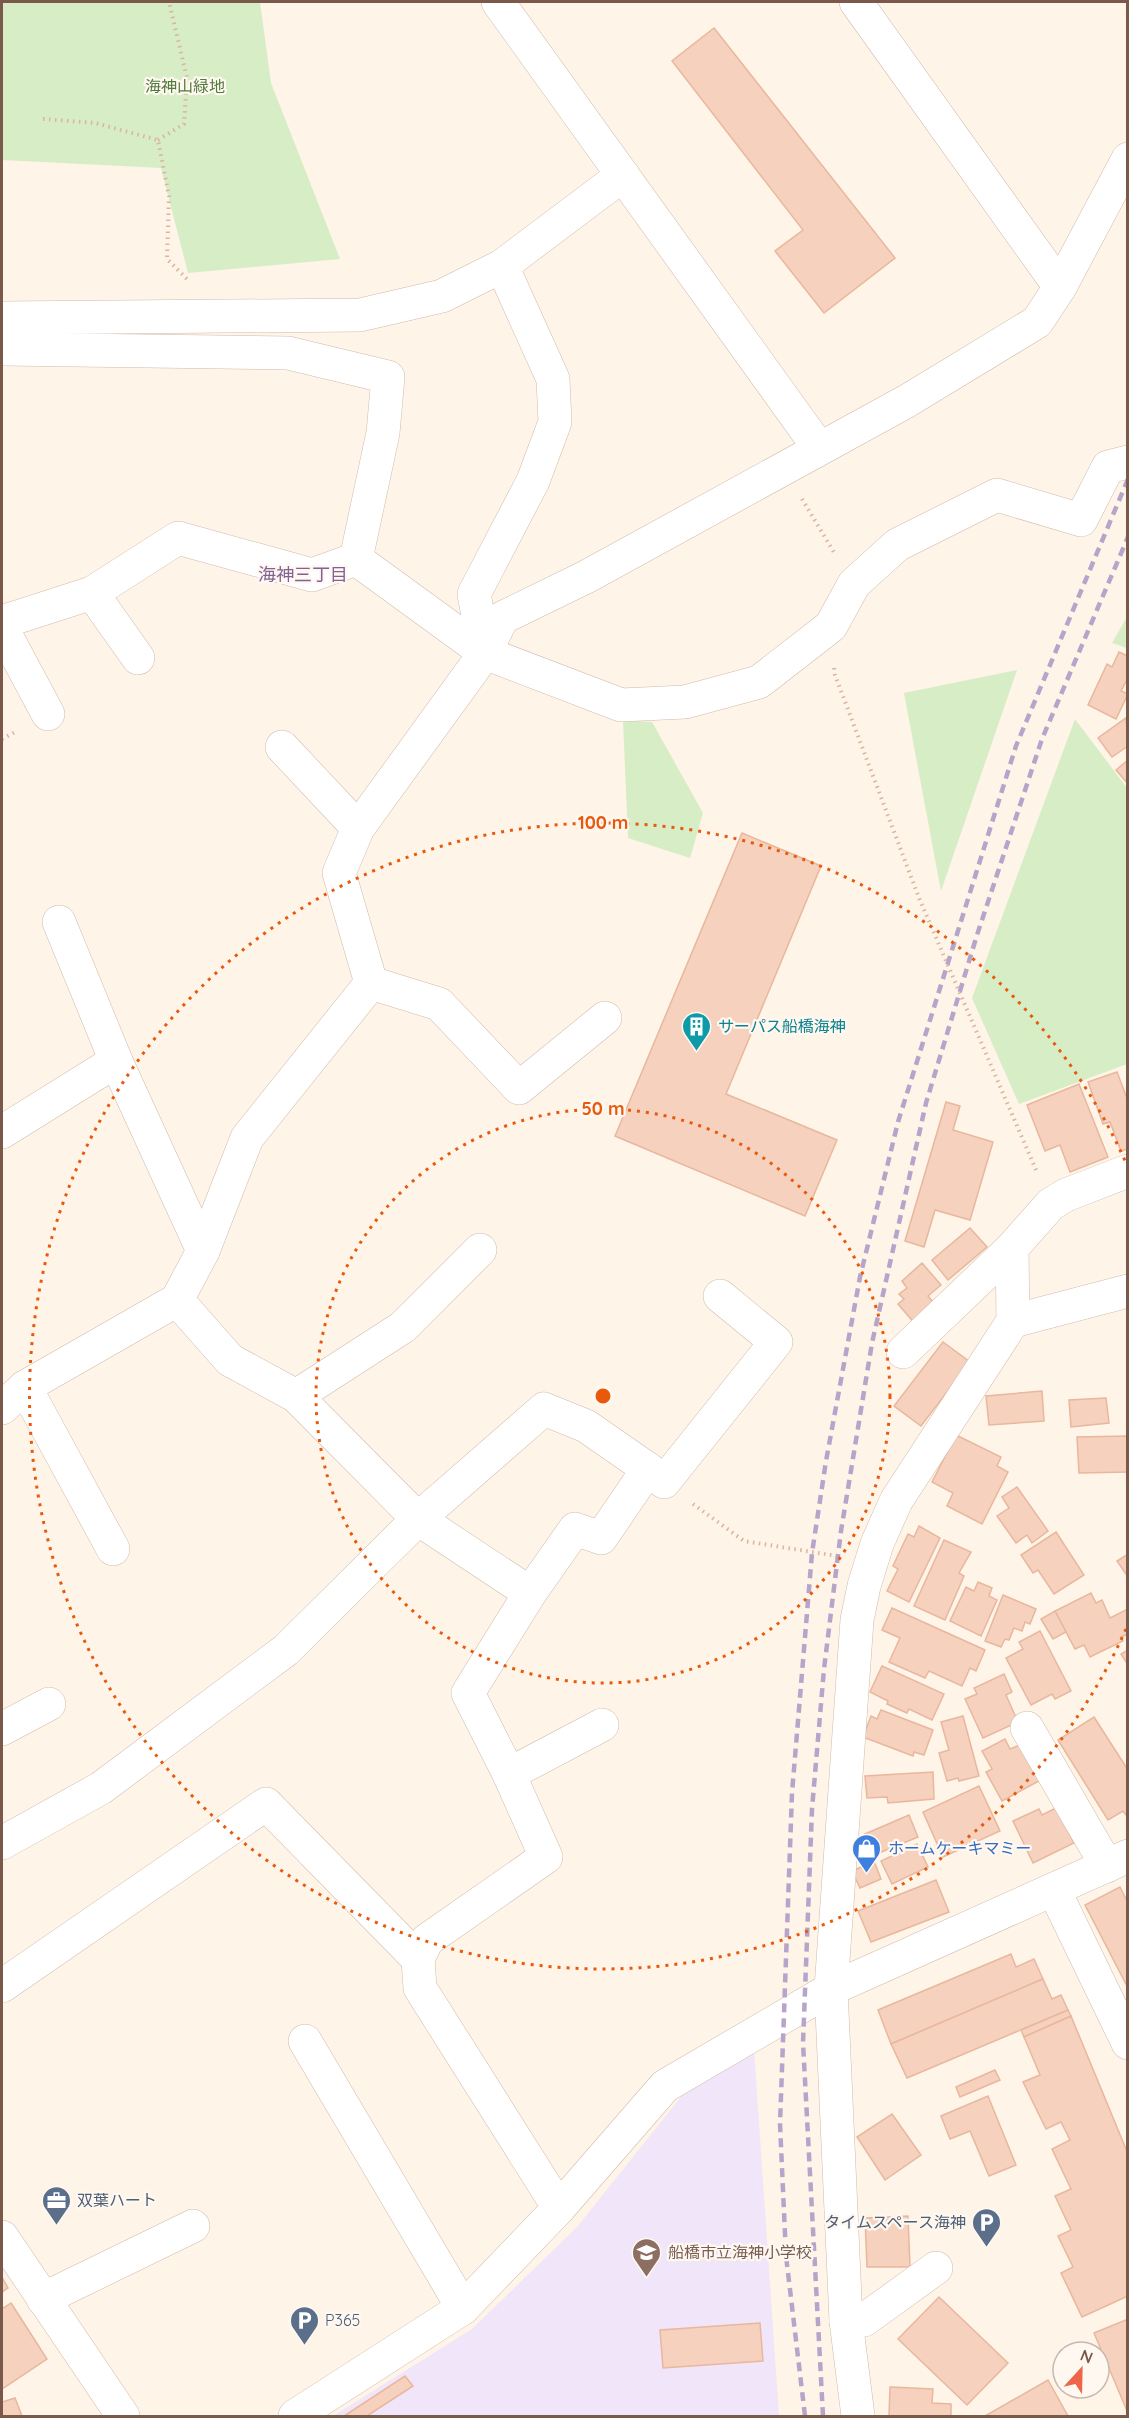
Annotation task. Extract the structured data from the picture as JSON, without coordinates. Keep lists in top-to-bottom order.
{
  "districts": ["海神三丁目"],
  "parks": ["海神山緑地"],
  "places": {
    "building": ["サーパス船橋海神"],
    "shop": ["ホームケーキマミー"],
    "office": ["双葉ハート"],
    "parking": ["タイムスペース海神", "P365"],
    "school or university": ["船橋市立海神小学校"]
  },
  "north": "top",
  "rings": ["100 m", "50 m"]
}
